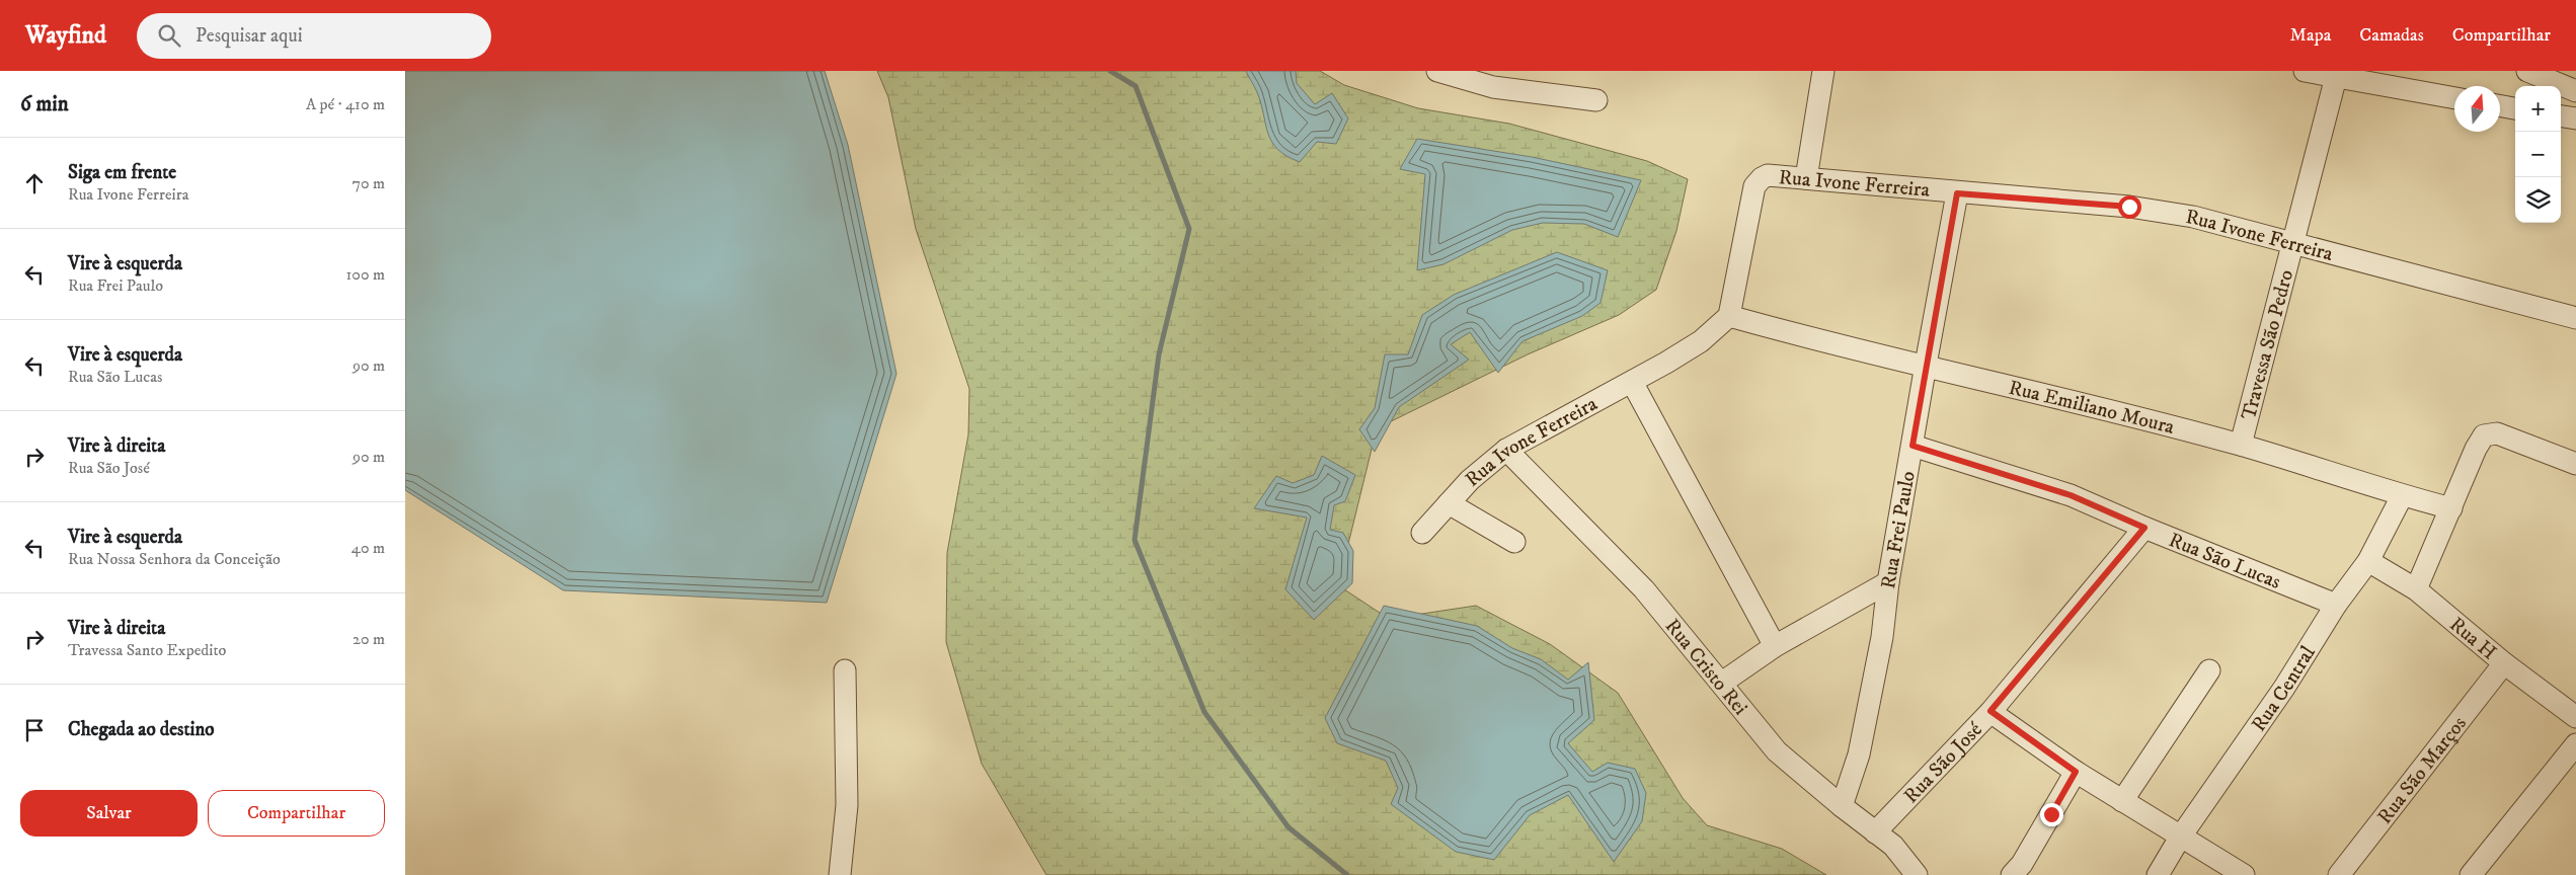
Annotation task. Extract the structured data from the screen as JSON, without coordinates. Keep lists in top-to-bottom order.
{
  "streets": {
    "street": [
      "Rua Ivone Ferreira",
      "Travessa São Pedro",
      "Rua Emiliano Moura",
      "Rua Frei Paulo",
      "Rua São Lucas",
      "Rua H",
      "Rua Cristo Rei",
      "Rua Central",
      "Rua São José",
      "Rua São Marços"
    ]
  },
  "crossings": [
    ["Rua Ivone Ferreira", "Travessa São Pedro"],
    ["Rua Ivone Ferreira", "Rua Emiliano Moura"],
    ["Rua Ivone Ferreira", "Rua Frei Paulo"],
    ["Rua Ivone Ferreira", "Rua Cristo Rei"],
    ["Travessa São Pedro", "Rua Emiliano Moura"],
    ["Rua Emiliano Moura", "Rua Frei Paulo"],
    ["Rua Emiliano Moura", "Rua Central"],
    ["Rua Frei Paulo", "Rua São Lucas"],
    ["Rua Frei Paulo", "Rua Cristo Rei"],
    ["Rua São Lucas", "Rua Central"],
    ["Rua São Lucas", "Rua São José"],
    ["Rua H", "Rua Central"],
    ["Rua H", "Rua São Marços"],
    ["Rua Cristo Rei", "Rua São José"]
  ],
  "north": "top",
  "page": {
    "header": "Wayfind",
    "search": "Pesquisar aqui",
    "nav": ["Mapa", "Camadas", "Compartilhar"],
    "heading": ["6 min", "A pé · 410 m"],
    "map_buttons": ["+", "−"],
    "list": [
      ["Siga em frente", "Rua Ivone Ferreira", "70 m"],
      ["Vire à esquerda", "Rua Frei Paulo", "100 m"],
      ["Vire à esquerda", "Rua São Lucas", "90 m"],
      ["Vire à direita", "Rua São José", "90 m"],
      ["Vire à esquerda", "Rua Nossa Senhora da Conceição", "40 m"],
      ["Vire à direita", "Travessa Santo Expedito", "20 m"],
      "Chegada ao destino"
    ],
    "buttons": ["Salvar", "Compartilhar"]
  }
}
